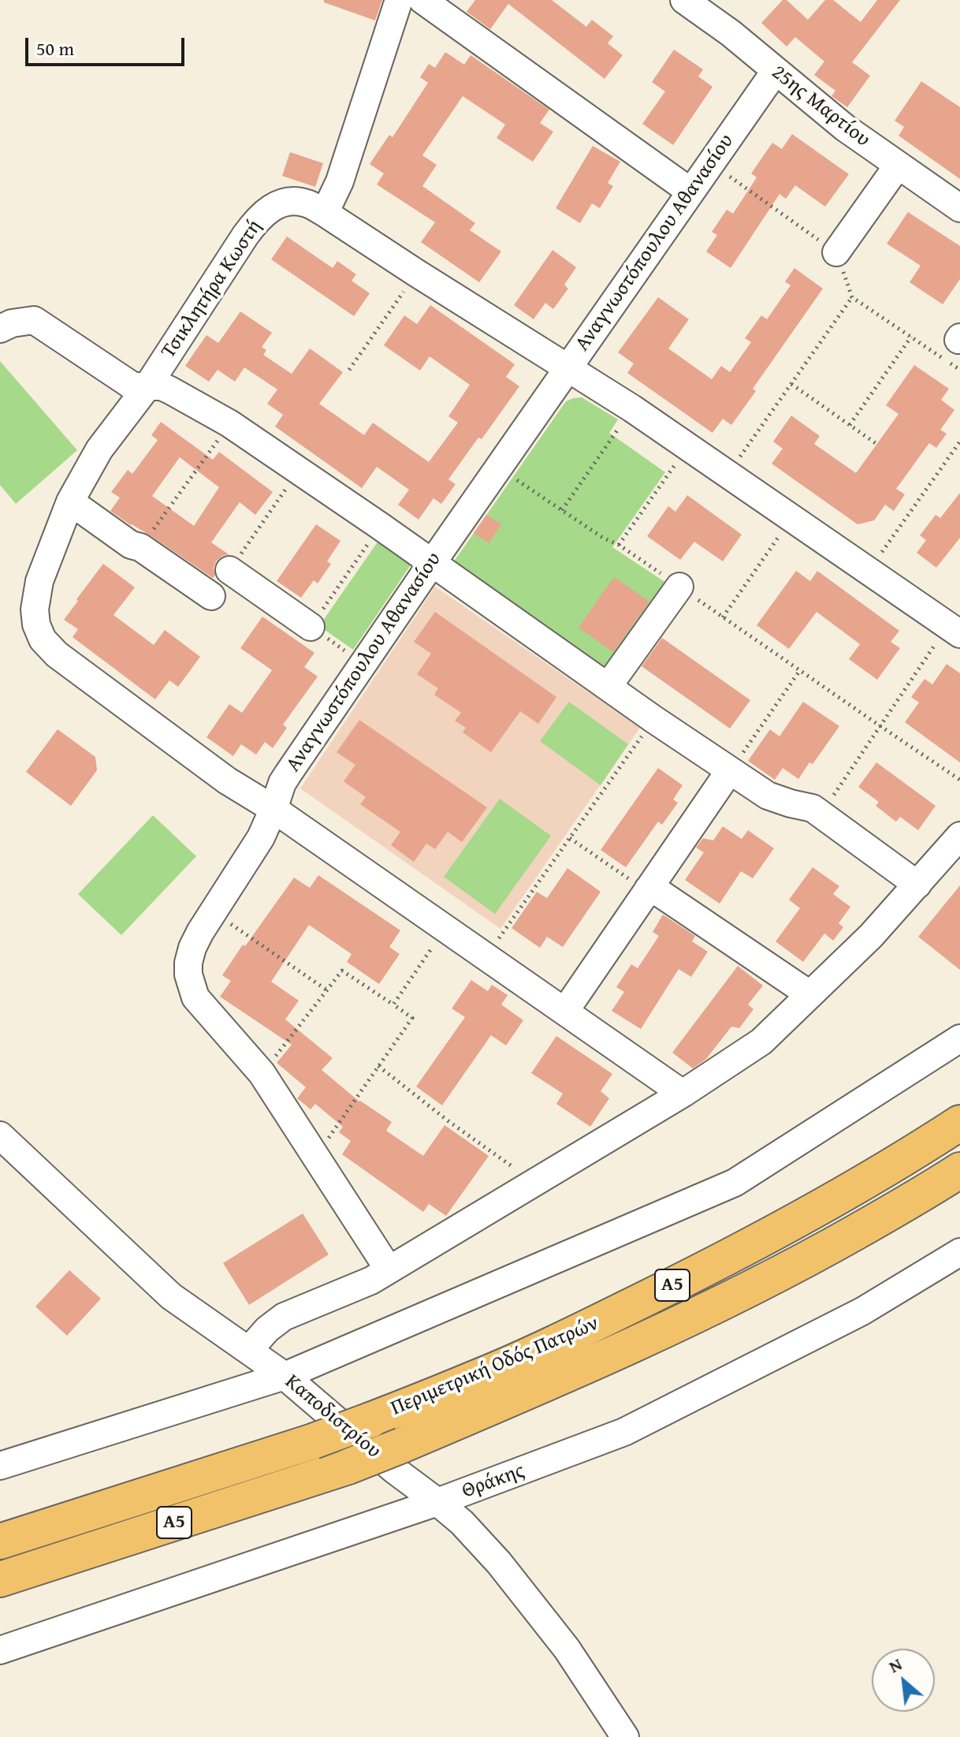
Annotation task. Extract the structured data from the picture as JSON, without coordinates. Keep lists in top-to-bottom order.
{
  "streets": {
    "highway": ["Α5", "Περιμετρική Οδός Πατρών"],
    "street": [
      "25ης Μαρτίου",
      "Αναγνωστόπουλου Αθανασίου",
      "Τσικλητήρα Κωστή",
      "Καποδιστρίου",
      "Θράκης"
    ]
  },
  "crossings": [
    ["25ης Μαρτίου", "Αναγνωστόπουλου Αθανασίου"],
    ["Αναγνωστόπουλου Αθανασίου", "Τσικλητήρα Κωστή"],
    ["Καποδιστρίου", "Θράκης"]
  ],
  "scale_bar": "50 m",
  "north": "top left"
}
